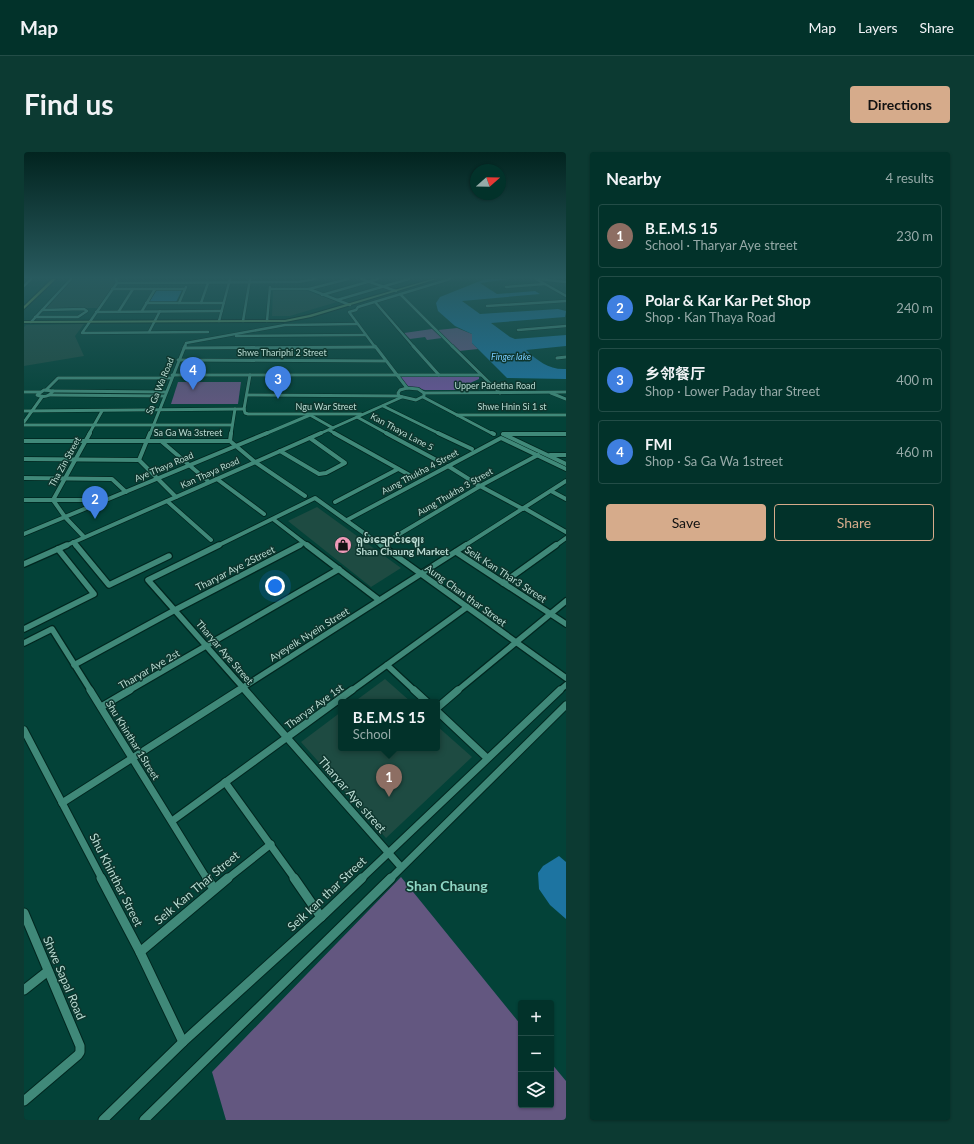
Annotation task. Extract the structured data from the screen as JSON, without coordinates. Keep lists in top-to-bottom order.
{
  "streets": {
    "street": [
      "Shwe Thariphi 2 Street",
      "Sa Ga Wa Road",
      "Upper Padetha Road",
      "Ngu War Street",
      "Shwe Hnin Si 1 st",
      "Kan Thaya Lane 5",
      "Sa Ga Wa 3street",
      "Tha Zin Street",
      "Aye Thaya Road",
      "Aung Thukha 4 Street",
      "Kan Thaya Road",
      "Aung Thukha 3 Street",
      "Tharyar Aye 2Street",
      "Seik Kan Thar3 Street",
      "Aung Chan thar Street",
      "Ayeyeik Nyein Street",
      "Tharyar Aye Street",
      "Tharyar Aye 2st",
      "Tharyar Aye 1st",
      "Shu Khinthar 1Street",
      "Tharyar Aye street",
      "Shu Khinthar Street",
      "Seik Kan Thar Street",
      "Seik kan thar Street",
      "Shwe Sapal Road"
    ]
  },
  "crossings": [
    ["Shwe Thariphi 2 Street", "Sa Ga Wa Road"],
    ["Sa Ga Wa Road", "Sa Ga Wa 3street"],
    ["Ngu War Street", "Aye Thaya Road"],
    ["Ngu War Street", "Kan Thaya Road"],
    ["Kan Thaya Lane 5", "Kan Thaya Road"],
    ["Sa Ga Wa 3street", "Tha Zin Street"],
    ["Tha Zin Street", "Aye Thaya Road"],
    ["Tha Zin Street", "Kan Thaya Road"],
    ["Aung Thukha 4 Street", "Aung Chan thar Street"],
    ["Aung Thukha 3 Street", "Aung Chan thar Street"],
    ["Tharyar Aye 2Street", "Tharyar Aye Street"],
    ["Seik Kan Thar3 Street", "Ayeyeik Nyein Street"],
    ["Aung Chan thar Street", "Ayeyeik Nyein Street"],
    ["Aung Chan thar Street", "Tharyar Aye Street"],
    ["Aung Chan thar Street", "Tharyar Aye 1st"],
    ["Ayeyeik Nyein Street", "Tharyar Aye Street"],
    ["Ayeyeik Nyein Street", "Shu Khinthar 1Street"],
    ["Ayeyeik Nyein Street", "Shu Khinthar Street"],
    ["Tharyar Aye Street", "Tharyar Aye 2st"],
    ["Tharyar Aye Street", "Tharyar Aye 1st"],
    ["Tharyar Aye Street", "Tharyar Aye street"],
    ["Tharyar Aye 2st", "Shu Khinthar 1Street"],
    ["Tharyar Aye 1st", "Shu Khinthar 1Street"],
    ["Tharyar Aye 1st", "Tharyar Aye street"],
    ["Shu Khinthar 1Street", "Seik Kan Thar Street"],
    ["Tharyar Aye street", "Seik kan thar Street"],
    ["Shu Khinthar Street", "Seik Kan Thar Street"],
    ["Shu Khinthar Street", "Seik kan thar Street"]
  ],
  "districts": ["Shan Chaung"],
  "water": ["Finger lake"],
  "places": {
    "shop": ["ရှမ်းချောင်းဈေး Shan Chaung Market"]
  },
  "north": "right",
  "page": {
    "header": "Map",
    "nav": ["Map", "Layers", "Share"],
    "buttons": [
      "Directions",
      ["Save", "Share"]
    ],
    "title": "Find us",
    "heading": ["Nearby", "4 results"],
    "list": [
      {
        "mark": "1",
        "name": "B.E.M.S 15",
        "note": "School · Tharyar Aye street",
        "value": "230 m"
      },
      {
        "mark": "2",
        "name": "Polar & Kar Kar Pet Shop",
        "note": "Shop · Kan Thaya Road",
        "value": "240 m"
      },
      {
        "mark": "3",
        "name": "乡邻餐厅",
        "note": "Shop · Lower Paday thar Street",
        "value": "400 m"
      },
      {
        "mark": "4",
        "name": "FMI",
        "note": "Shop · Sa Ga Wa 1street",
        "value": "460 m"
      }
    ],
    "pins": [
      "4",
      "3",
      "2",
      "1"
    ],
    "popup": ["B.E.M.S 15", "School"],
    "map_buttons": ["+", "−"]
  }
}
